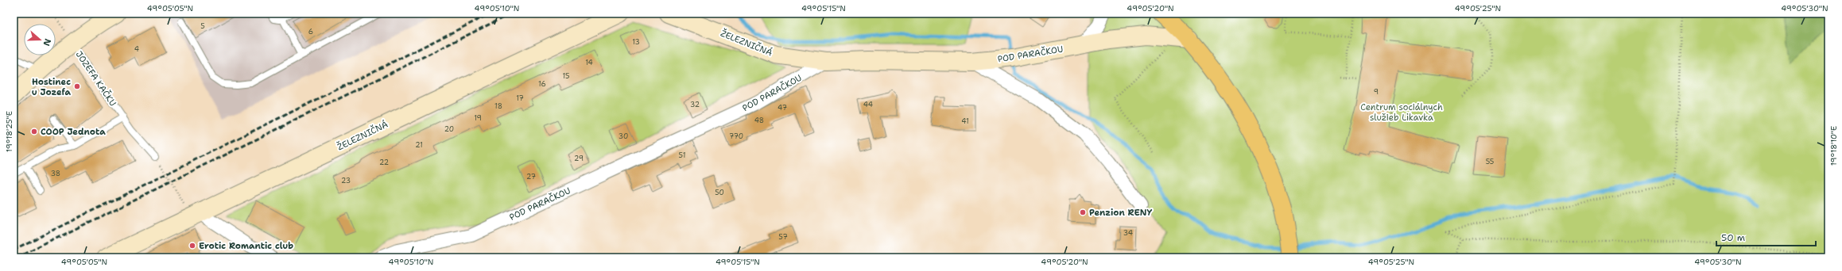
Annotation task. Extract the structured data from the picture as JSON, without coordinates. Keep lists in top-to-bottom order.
{
  "streets": {
    "street": ["ŽELEZNIČNÁ", "POD PARAČKOU", "JOZEFA KAČKU"]
  },
  "crossings": [
    ["ŽELEZNIČNÁ", "POD PARAČKOU"]
  ],
  "parks": ["Centrum sociálnych služieb Likavka"],
  "places": [
    "Hostinec u Jozefa",
    "COOP Jednota",
    "Penzion RENY",
    "Erotic Romantic club"
  ],
  "house_numbers": [
    "5",
    "6",
    "13",
    "4",
    "14",
    "15",
    "16",
    "9",
    "17",
    "32",
    "44",
    "18",
    "47",
    "19",
    "48",
    "41",
    "20",
    "30",
    "770",
    "21",
    "51",
    "29",
    "55",
    "22",
    "38",
    "27",
    "23",
    "50",
    "34",
    "57"
  ],
  "scale_bar": "50 m",
  "north": "right",
  "coordinates": [
    "49°05'05\"N",
    "49°05'10\"N",
    "49°05'15\"N",
    "49°05'20\"N",
    "49°05'25\"N",
    "49°05'30\"N",
    "19°18'25\"E",
    "19°18'10\"E"
  ]
}
